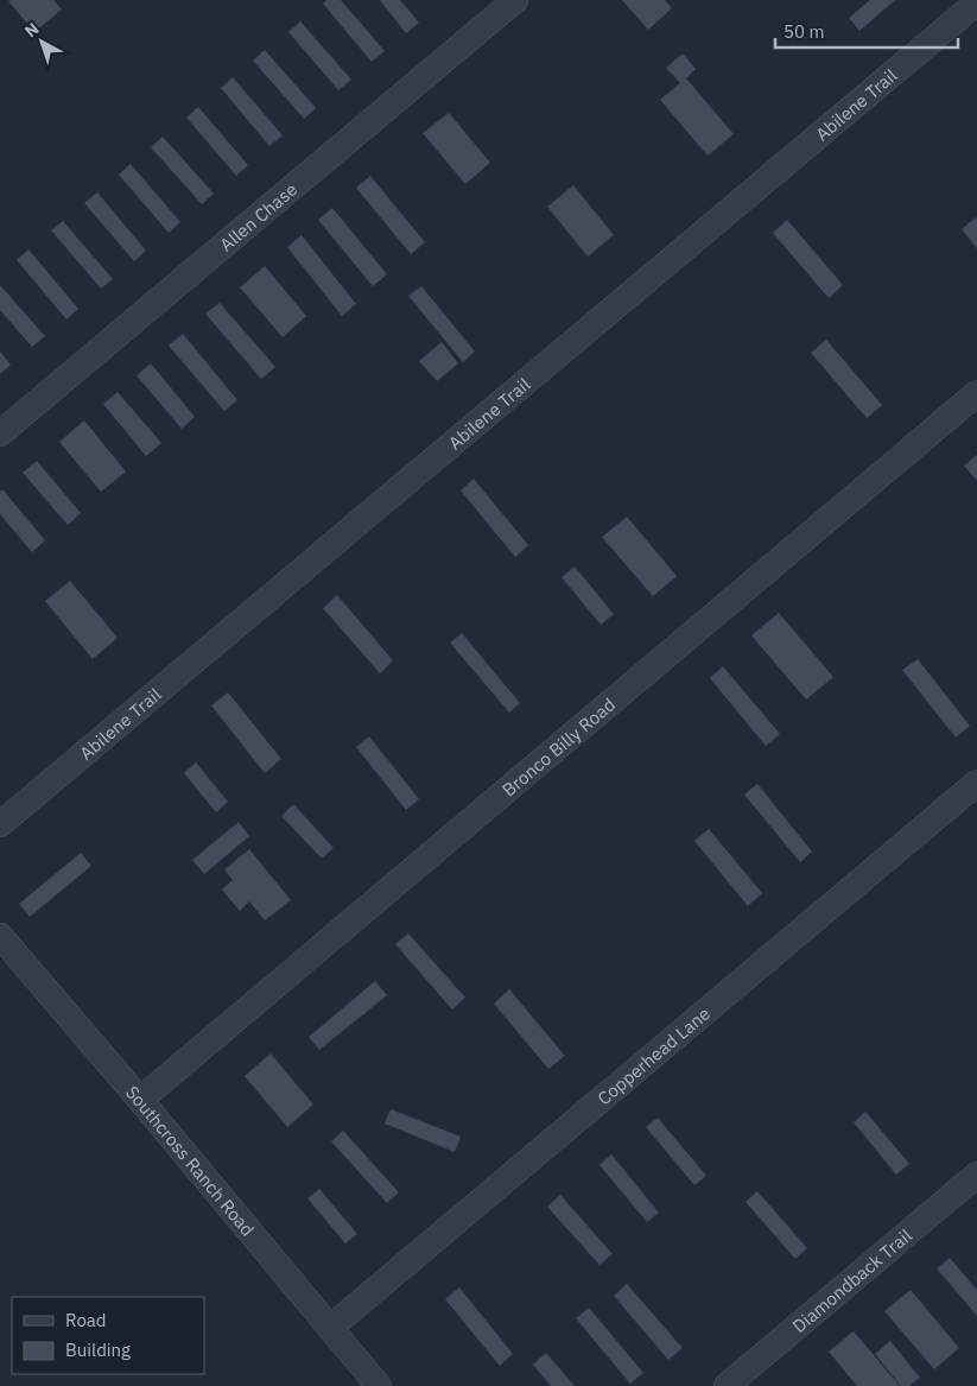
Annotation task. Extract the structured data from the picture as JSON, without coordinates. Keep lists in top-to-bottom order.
{
  "streets": {
    "street": [
      "Abilene Trail",
      "Allen Chase",
      "Bronco Billy Road",
      "Copperhead Lane",
      "Southcross Ranch Road",
      "Diamondback Trail"
    ]
  },
  "crossings": [
    ["Bronco Billy Road", "Southcross Ranch Road"],
    ["Copperhead Lane", "Southcross Ranch Road"]
  ],
  "legend": ["Road", "Building"],
  "scale_bar": "50 m",
  "north": "top left"
}
